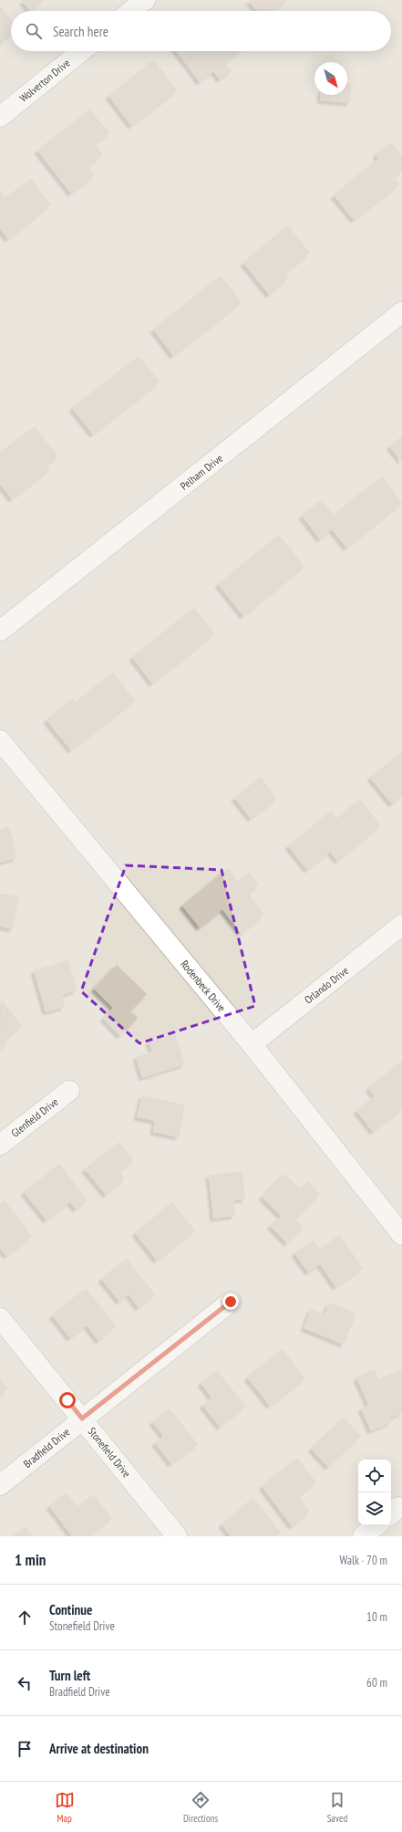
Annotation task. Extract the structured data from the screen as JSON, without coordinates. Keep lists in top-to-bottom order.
{
  "streets": {
    "street": [
      "Wolverton Drive",
      "Pelham Drive",
      "Orlando Drive",
      "Rodenbeck Drive",
      "Glenfield Drive",
      "Bradfield Drive",
      "Stonefield Drive"
    ]
  },
  "crossings": [
    ["Orlando Drive", "Rodenbeck Drive"],
    ["Bradfield Drive", "Stonefield Drive"]
  ],
  "north": "bottom right",
  "page": {
    "search": "Search here",
    "heading": ["1 min", "Walk · 70 m"],
    "list": [
      ["Continue", "Stonefield Drive", "10 m"],
      ["Turn left", "Bradfield Drive", "60 m"],
      "Arrive at destination"
    ],
    "nav": ["Map", "Directions", "Saved"]
  }
}
